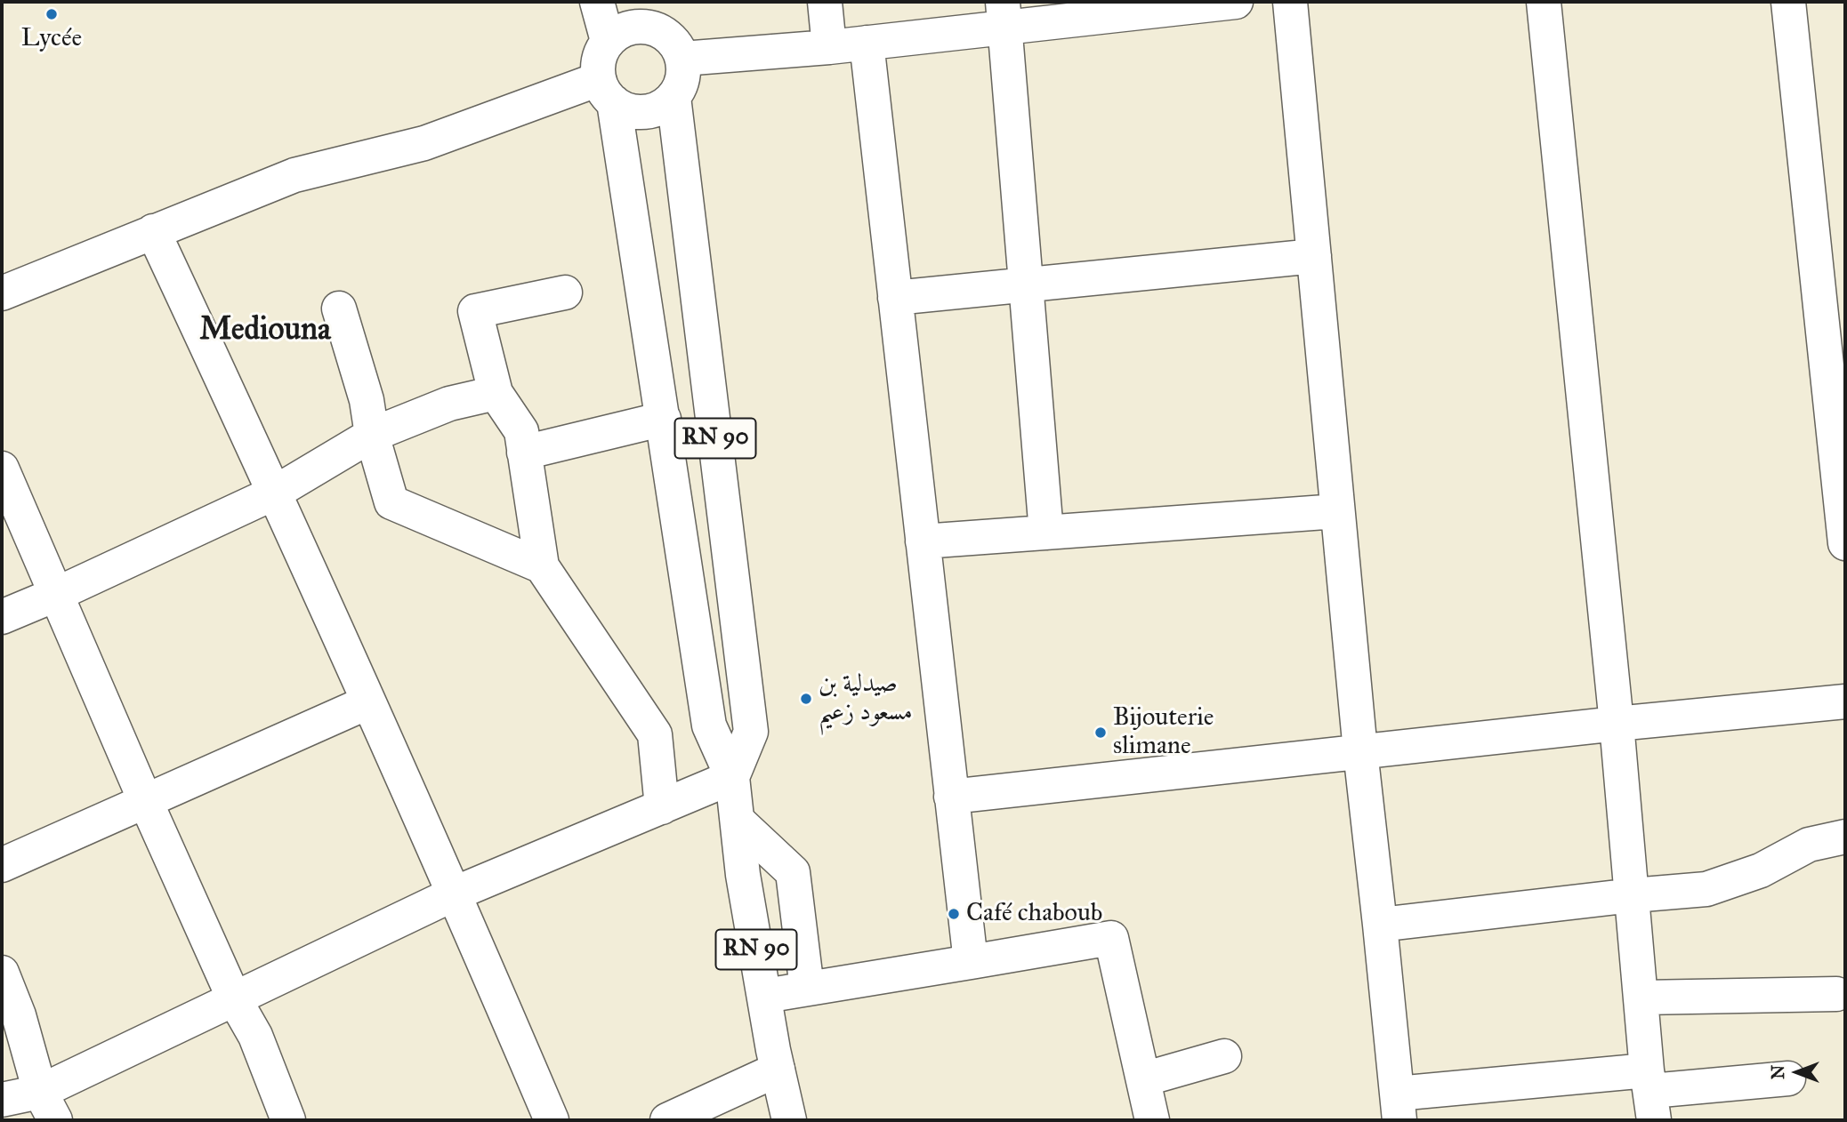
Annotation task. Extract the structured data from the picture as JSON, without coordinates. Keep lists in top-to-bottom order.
{
  "streets": {
    "street": ["RN 90"]
  },
  "districts": ["Mediouna"],
  "places": [
    "Lycée",
    "صيدلية بن مسعود زعيم",
    "Bijouterie slimane",
    "Café chaboub"
  ],
  "north": "left"
}
